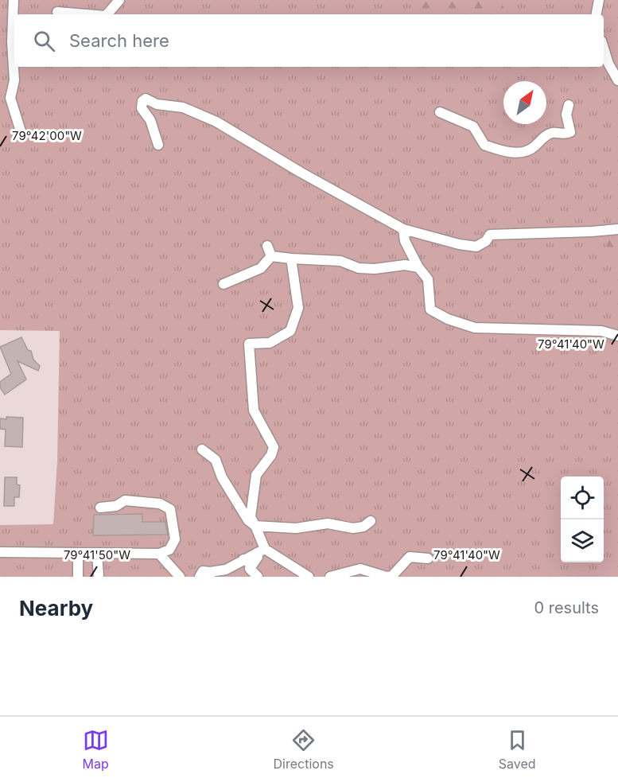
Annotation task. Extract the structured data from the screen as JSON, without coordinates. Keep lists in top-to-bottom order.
{
  "north": "top right",
  "page": {
    "search": "Search here",
    "heading": ["Nearby", "0 results"],
    "nav": ["Map", "Directions", "Saved"]
  },
  "coordinates": ["79°42'00\"W", "79°41'40\"W", "79°41'50\"W"]
}
